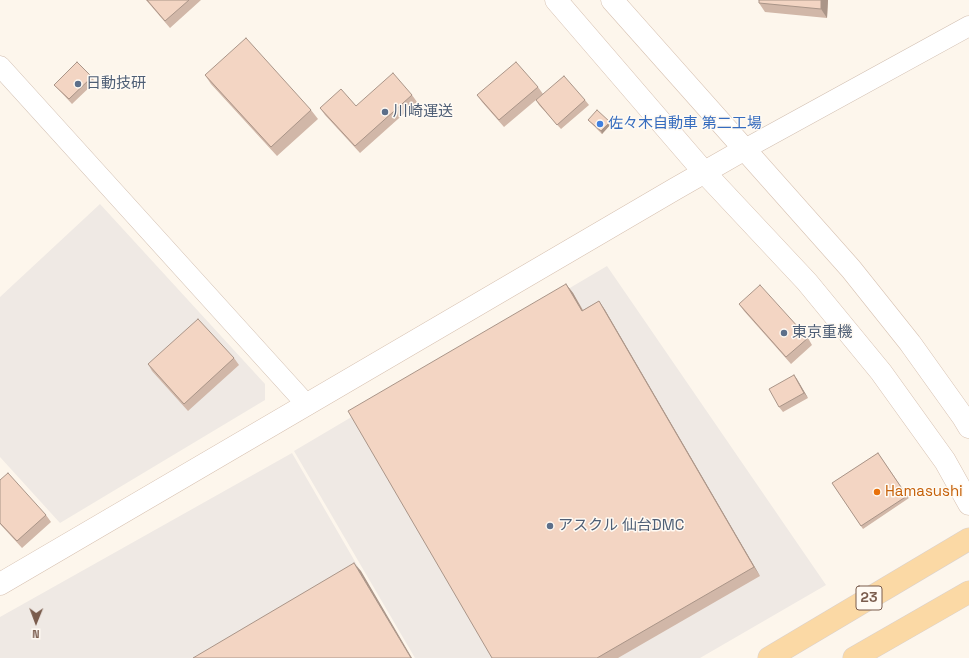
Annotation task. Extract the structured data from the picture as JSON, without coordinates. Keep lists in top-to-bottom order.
{
  "streets": {
    "main road": ["23"]
  },
  "places": [
    "日動技研",
    "川崎運送",
    "佐々木自動車 第二工場",
    "東京重機",
    "Hamasushi",
    "アスクル 仙台DMC"
  ],
  "north": "bottom"
}
